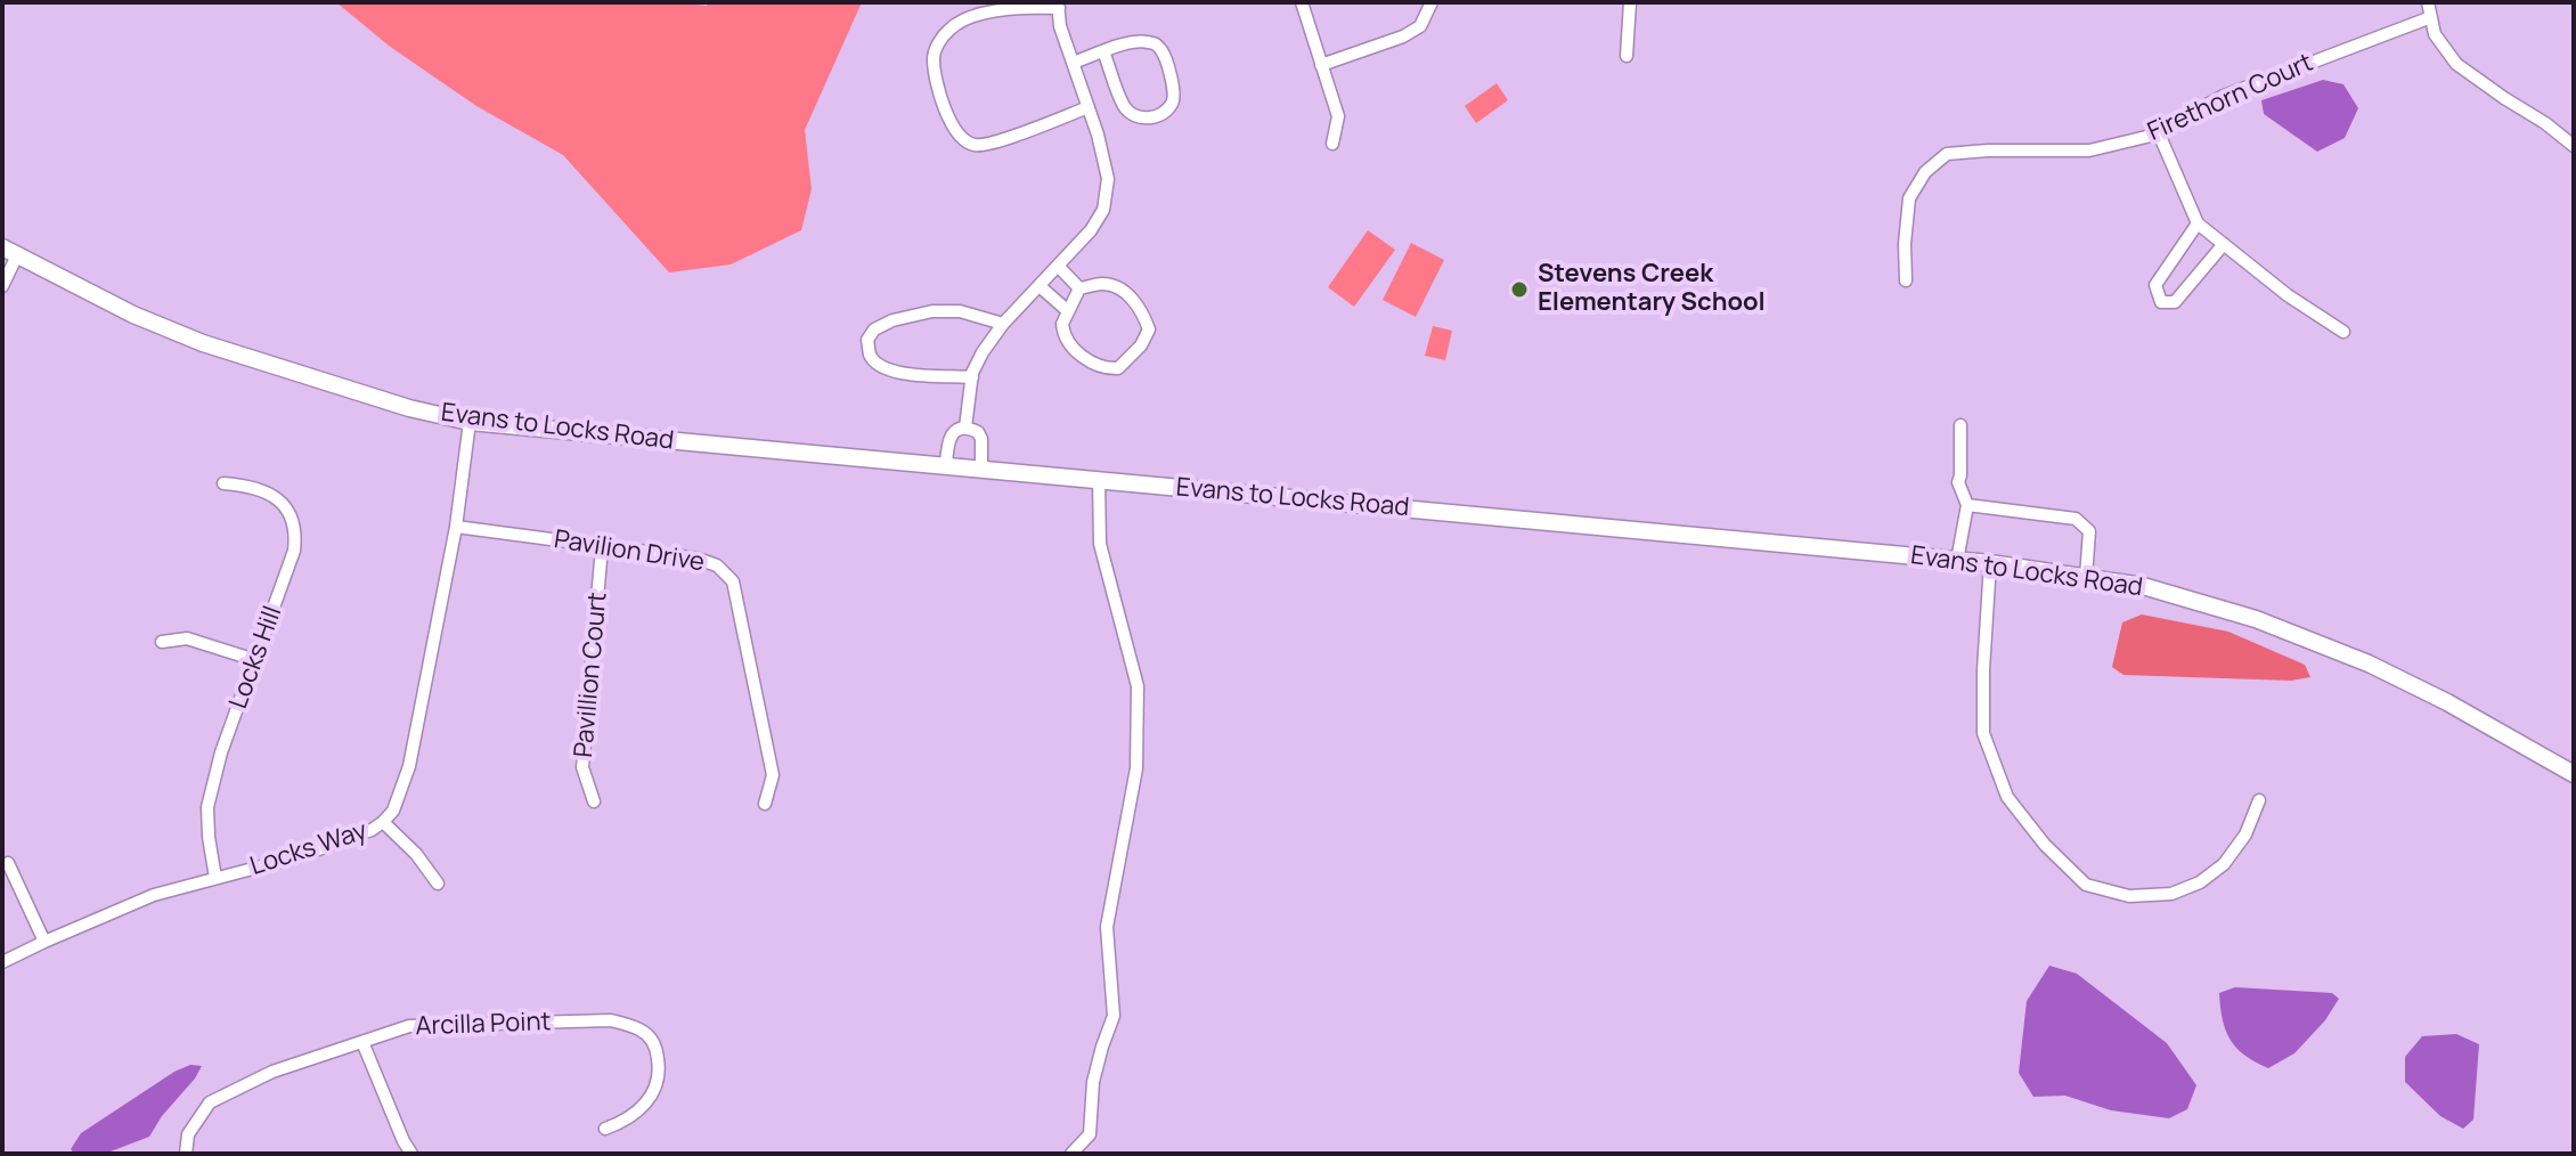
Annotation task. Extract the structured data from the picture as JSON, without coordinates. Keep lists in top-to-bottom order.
{
  "streets": {
    "street": [
      "Firethorn Court",
      "Evans to Locks Road",
      "Pavilion Drive",
      "Locks Hill",
      "Pavillion Court",
      "Locks Way",
      "Arcilla Point"
    ]
  },
  "crossings": [
    ["Evans to Locks Road", "Locks Way"],
    ["Pavilion Drive", "Pavillion Court"],
    ["Pavilion Drive", "Locks Way"],
    ["Locks Hill", "Locks Way"]
  ],
  "places": ["Stevens Creek Elementary School"]
}
